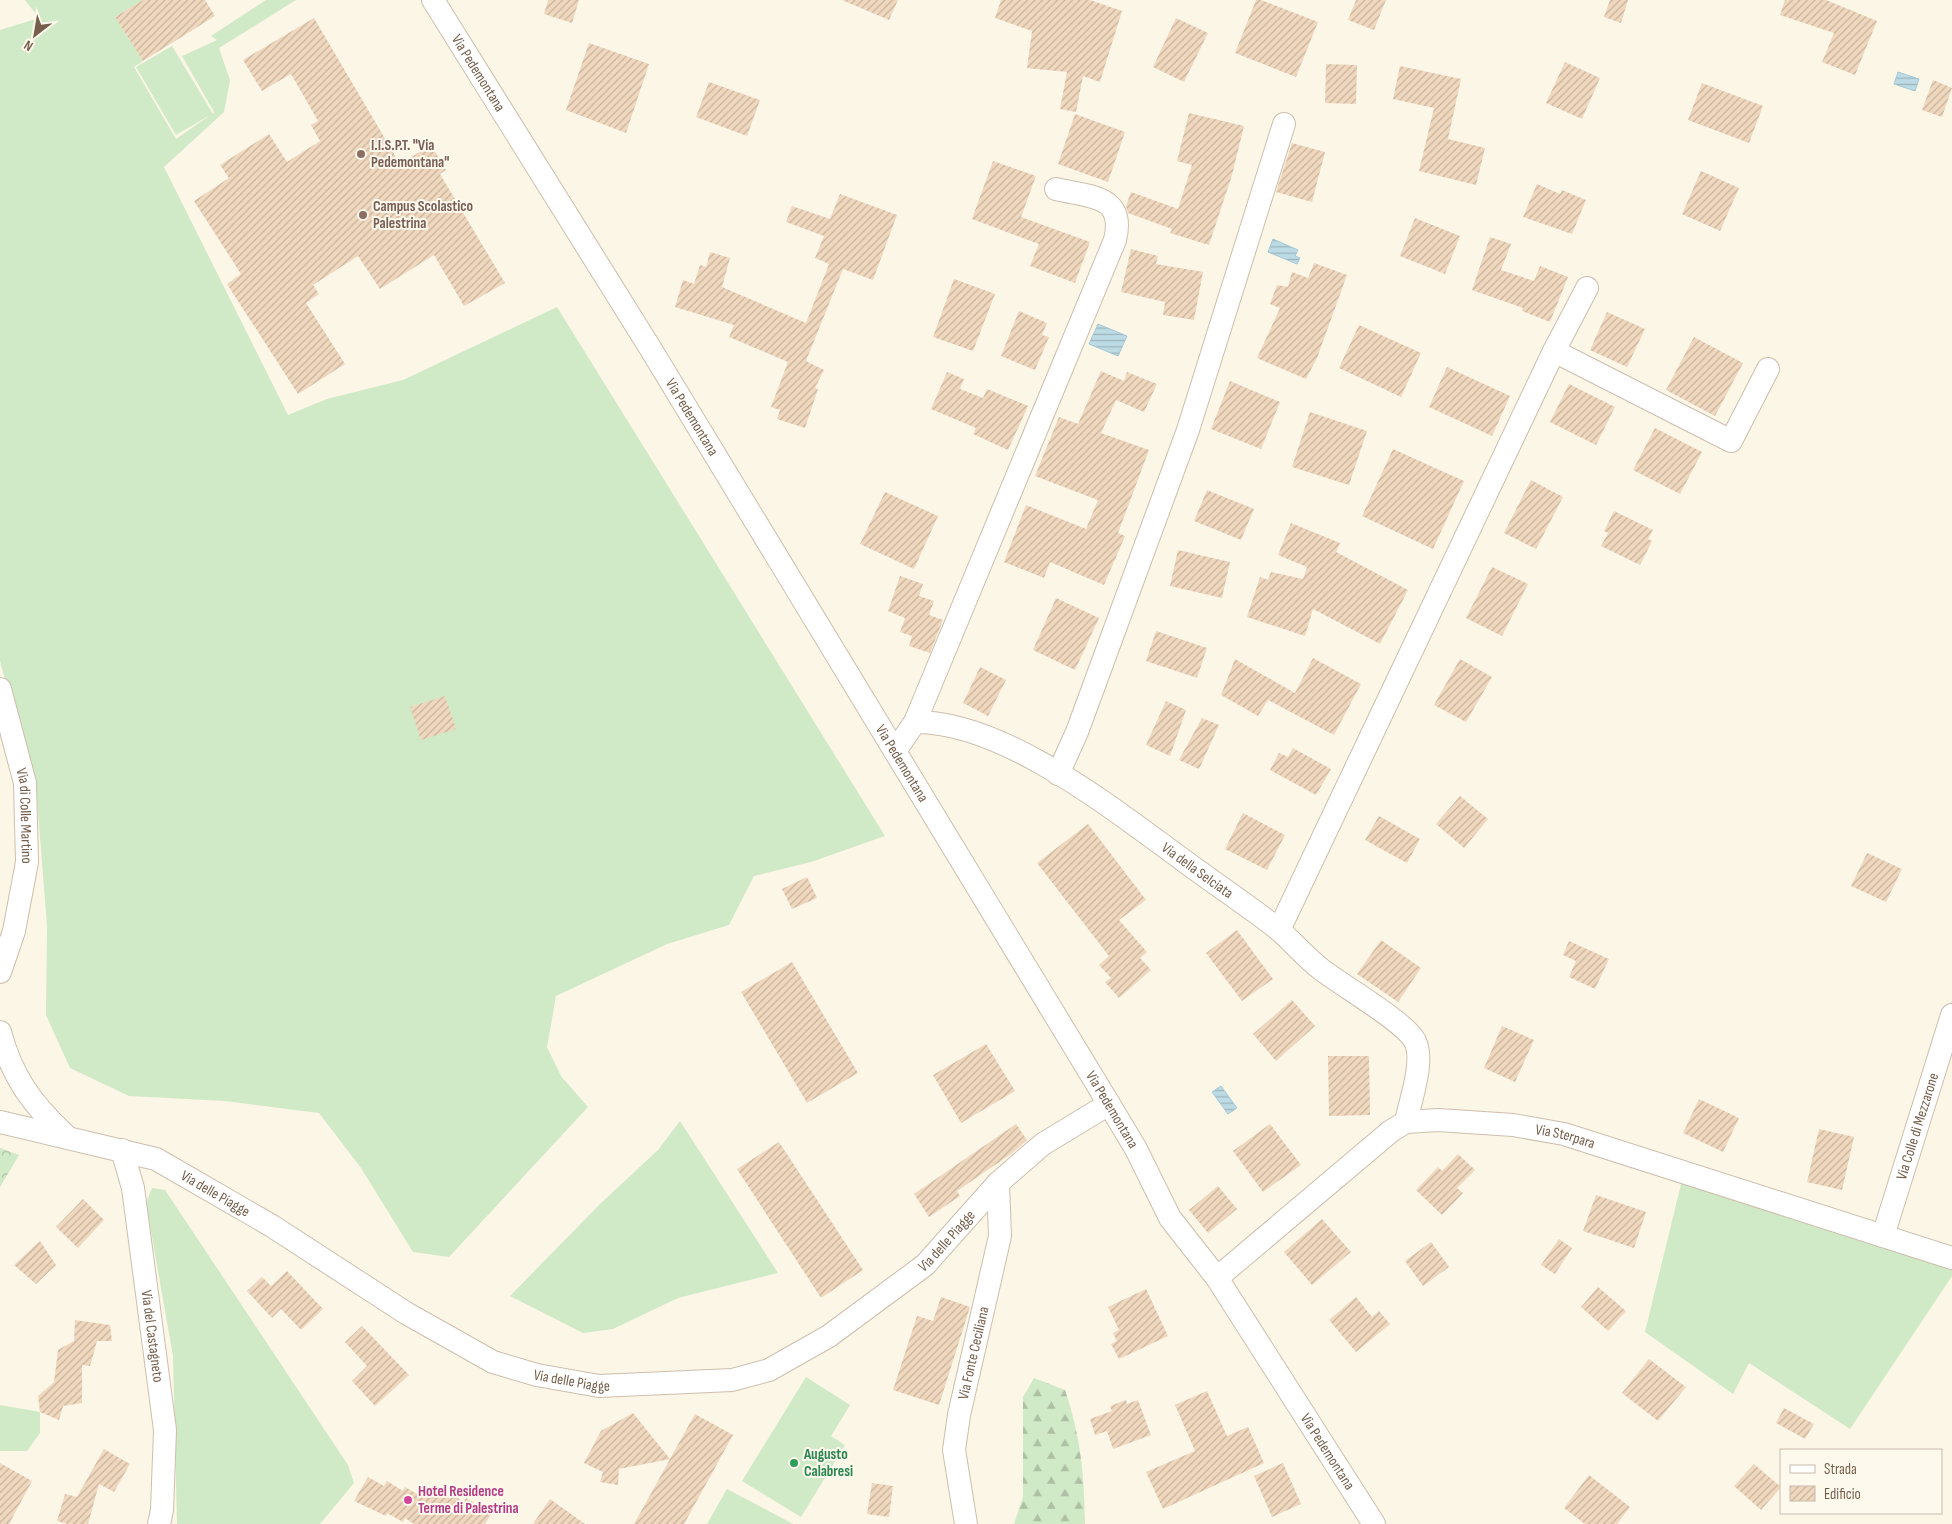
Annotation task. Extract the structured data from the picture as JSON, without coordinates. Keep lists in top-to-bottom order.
{
  "streets": {
    "street": [
      "Via Pedemontana",
      "Via di Colle Martino",
      "Via della Selciata",
      "Via Colle di Mezzarone",
      "Via Sterpara",
      "Via delle Piagge",
      "Via del Castagneto",
      "Via Fonte Ceciliana"
    ]
  },
  "crossings": [
    ["Via Pedemontana", "Via Sterpara"],
    ["Via Pedemontana", "Via delle Piagge"],
    ["Via della Selciata", "Via Sterpara"],
    ["Via Colle di Mezzarone", "Via Sterpara"],
    ["Via delle Piagge", "Via del Castagneto"],
    ["Via delle Piagge", "Via Fonte Ceciliana"]
  ],
  "places": [
    "I.I.S.P.T. \"Via Pedemontana\"",
    "Campus Scolastico Palestrina",
    "Augusto Calabresi",
    "Hotel Residence Terme di Palestrina"
  ],
  "legend": ["Strada", "Edificio"],
  "north": "bottom left"
}
